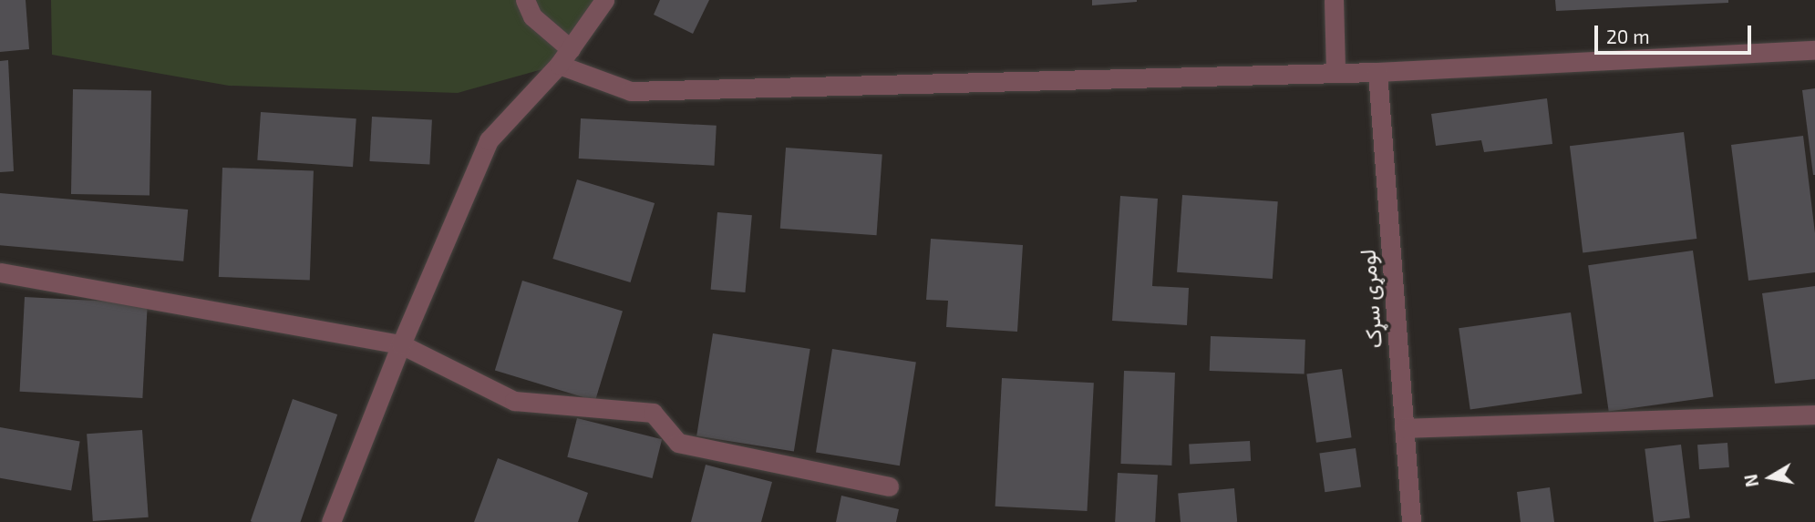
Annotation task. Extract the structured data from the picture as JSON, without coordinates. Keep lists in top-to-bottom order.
{
  "streets": {
    "street": ["لومړی سړک"]
  },
  "scale_bar": "20 m",
  "north": "left"
}
